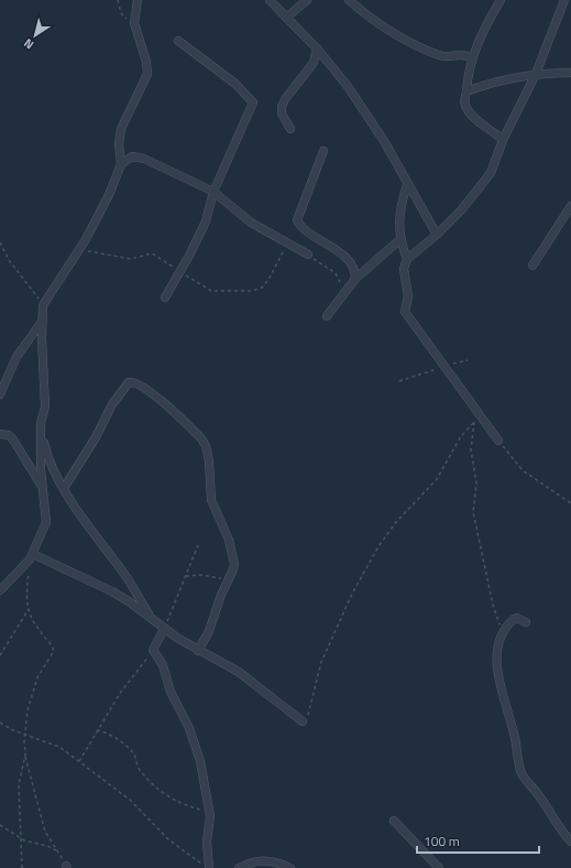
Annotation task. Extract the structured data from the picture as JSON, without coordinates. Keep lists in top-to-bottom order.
{
  "scale_bar": "100 m",
  "north": "bottom left"
}
